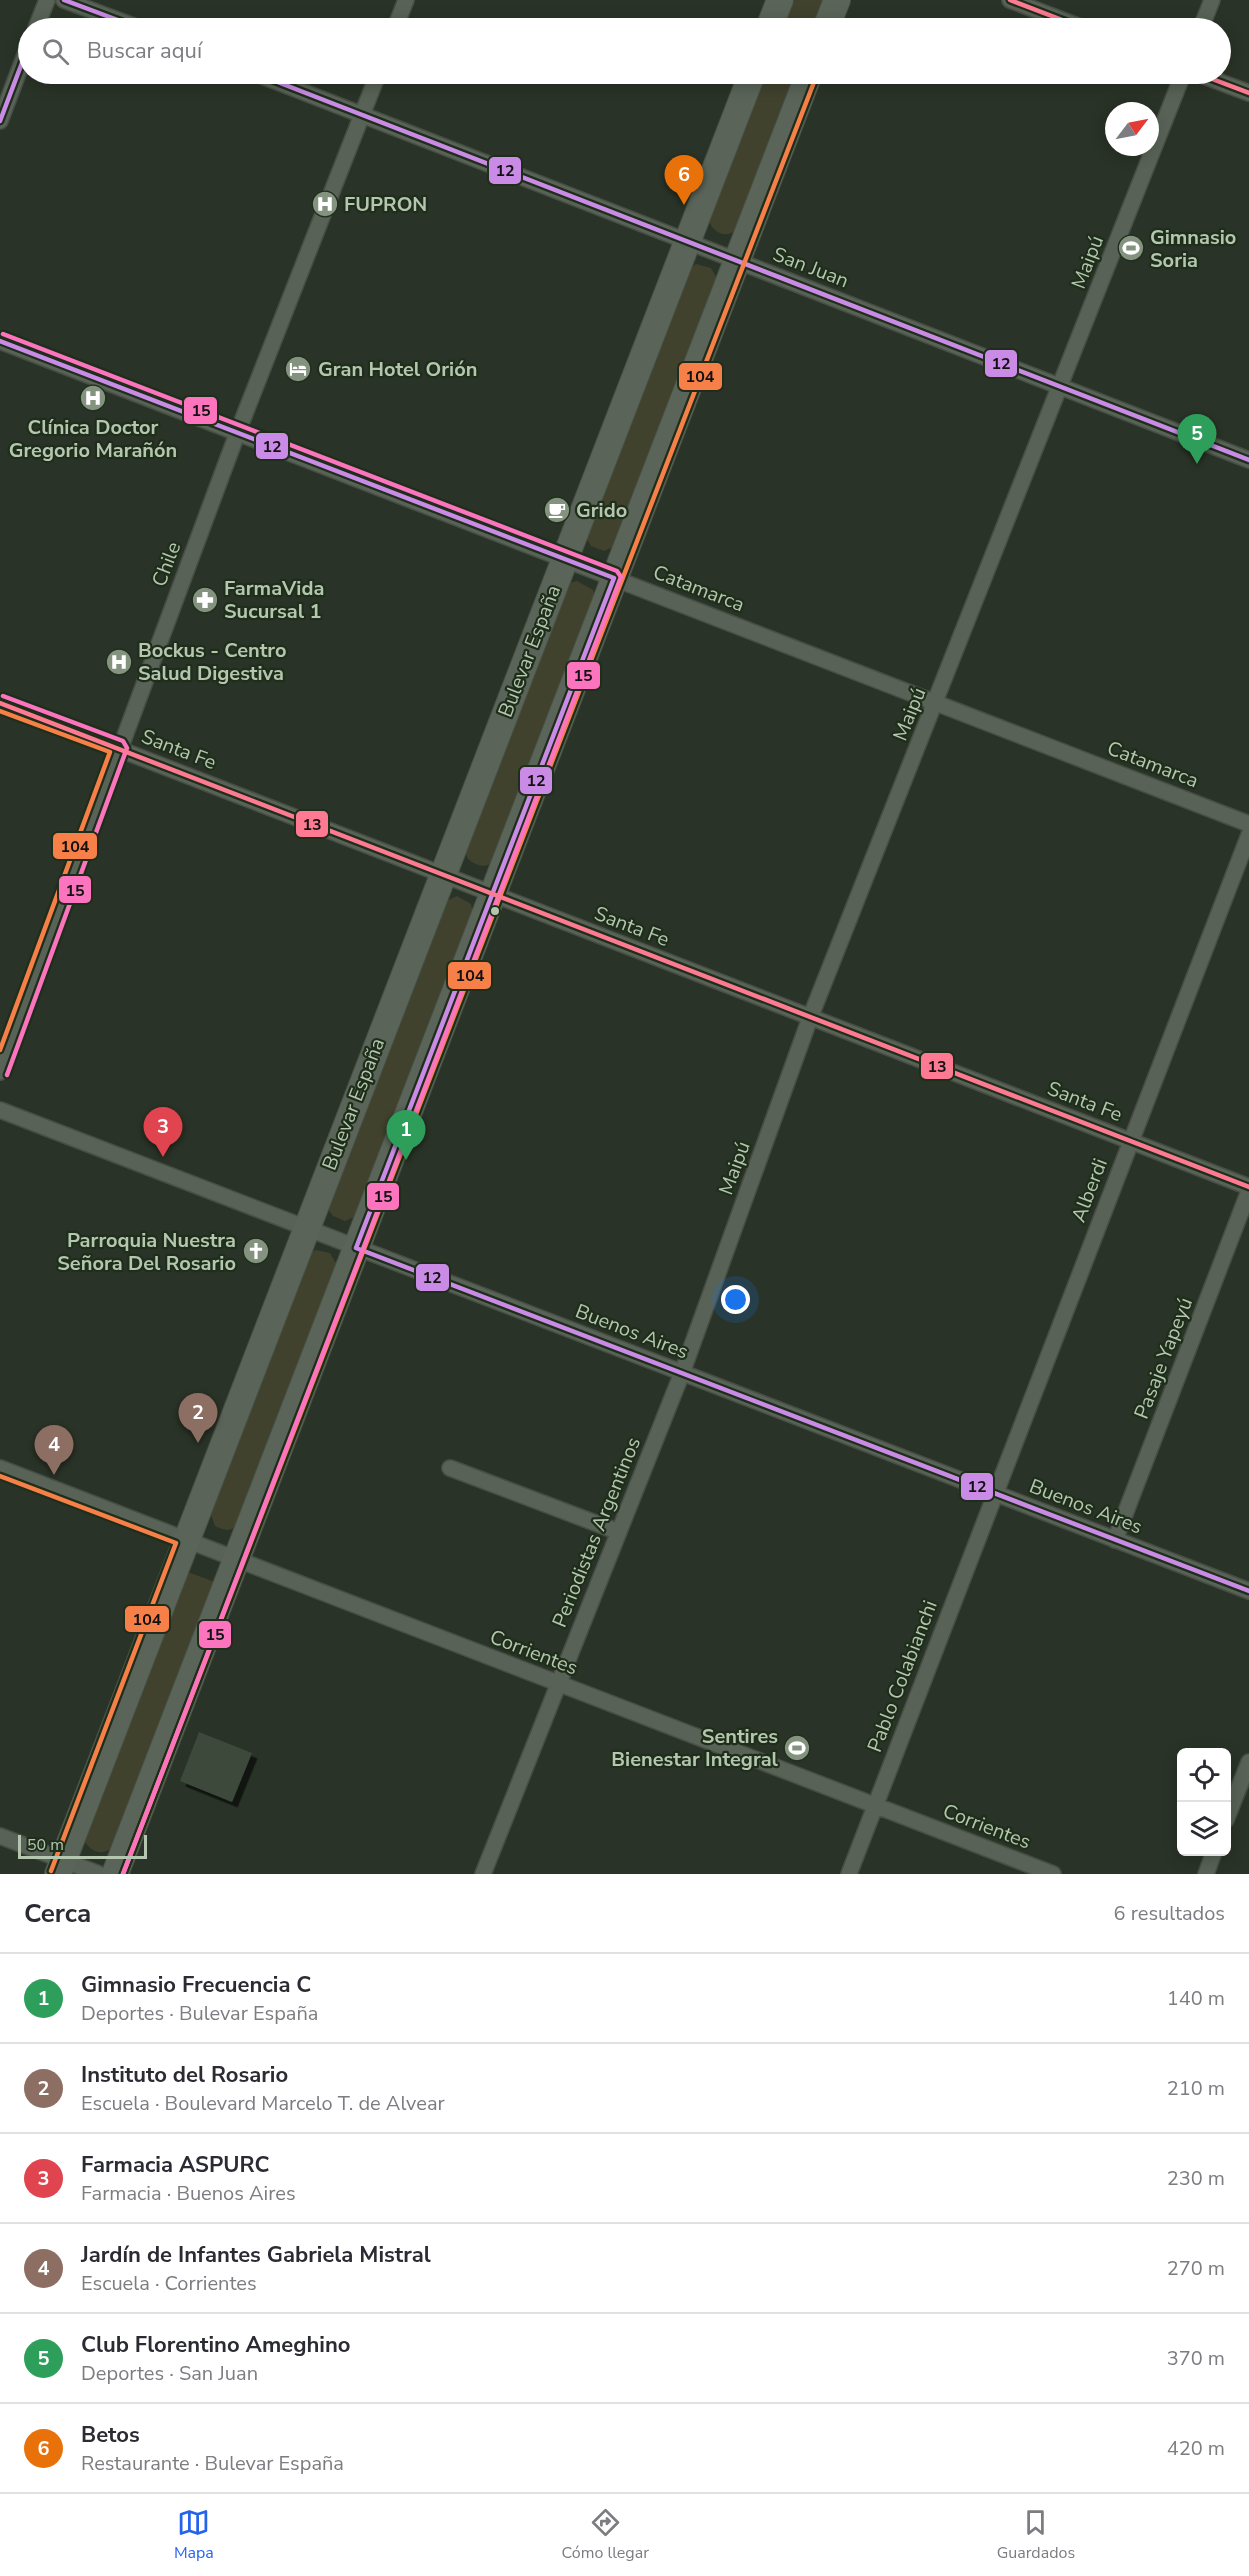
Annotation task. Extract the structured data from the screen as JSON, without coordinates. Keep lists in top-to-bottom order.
{
  "streets": {
    "main road": ["Bulevar España"],
    "street": [
      "Maipú",
      "San Juan",
      "Chile",
      "Catamarca",
      "Santa Fe",
      "Alberdi",
      "Buenos Aires",
      "Pasaje Yapeyú",
      "Periodistas Argentinos",
      "Corrientes",
      "Pablo Colabianchi"
    ]
  },
  "crossings": [
    ["Maipú", "San Juan"],
    ["Maipú", "Catamarca"],
    ["Maipú", "Santa Fe"],
    ["Maipú", "Buenos Aires"],
    ["Maipú", "Periodistas Argentinos"],
    ["San Juan", "Chile"],
    ["San Juan", "Bulevar España"],
    ["Chile", "Catamarca"],
    ["Chile", "Santa Fe"],
    ["Catamarca", "Bulevar España"],
    ["Bulevar España", "Santa Fe"],
    ["Bulevar España", "Buenos Aires"],
    ["Bulevar España", "Corrientes"],
    ["Santa Fe", "Alberdi"],
    ["Santa Fe", "Pasaje Yapeyú"],
    ["Alberdi", "Buenos Aires"],
    ["Alberdi", "Pablo Colabianchi"],
    ["Buenos Aires", "Pasaje Yapeyú"],
    ["Buenos Aires", "Periodistas Argentinos"],
    ["Buenos Aires", "Pablo Colabianchi"],
    ["Periodistas Argentinos", "Corrientes"],
    ["Corrientes", "Pablo Colabianchi"]
  ],
  "places": {
    "hospital": ["FUPRON", "Clínica Doctor Gregorio Marañón", "Bockus - Centro Salud Digestiva"],
    "sports": ["Gimnasio Soria", "Sentires Bienestar Integral"],
    "hotel": ["Gran Hotel Orión"],
    "cafe": ["Grido"],
    "pharmacy": ["FarmaVida Sucursal 1"],
    "church": ["Parroquia Nuestra Señora Del Rosario"]
  },
  "lines": [
    "transit line 12",
    "transit line 13",
    "transit line 104",
    "transit line 15"
  ],
  "scale_bar": "50 m",
  "north": "top right",
  "page": {
    "search": "Buscar aquí",
    "pins": [
      "6",
      "5",
      "3",
      "1",
      "2",
      "4"
    ],
    "scale": "50 m",
    "heading": ["Cerca", "6 resultados"],
    "list": [
      {
        "mark": "1",
        "name": "Gimnasio Frecuencia C",
        "note": "Deportes · Bulevar España",
        "value": "140 m"
      },
      {
        "mark": "2",
        "name": "Instituto del Rosario",
        "note": "Escuela · Boulevard Marcelo T. de Alvear",
        "value": "210 m"
      },
      {
        "mark": "3",
        "name": "Farmacia ASPURC",
        "note": "Farmacia · Buenos Aires",
        "value": "230 m"
      },
      {
        "mark": "4",
        "name": "Jardín de Infantes Gabriela Mistral",
        "note": "Escuela · Corrientes",
        "value": "270 m"
      },
      {
        "mark": "5",
        "name": "Club Florentino Ameghino",
        "note": "Deportes · San Juan",
        "value": "370 m"
      },
      {
        "mark": "6",
        "name": "Betos",
        "note": "Restaurante · Bulevar España",
        "value": "420 m"
      }
    ],
    "nav": ["Mapa", "Cómo llegar", "Guardados"]
  }
}
